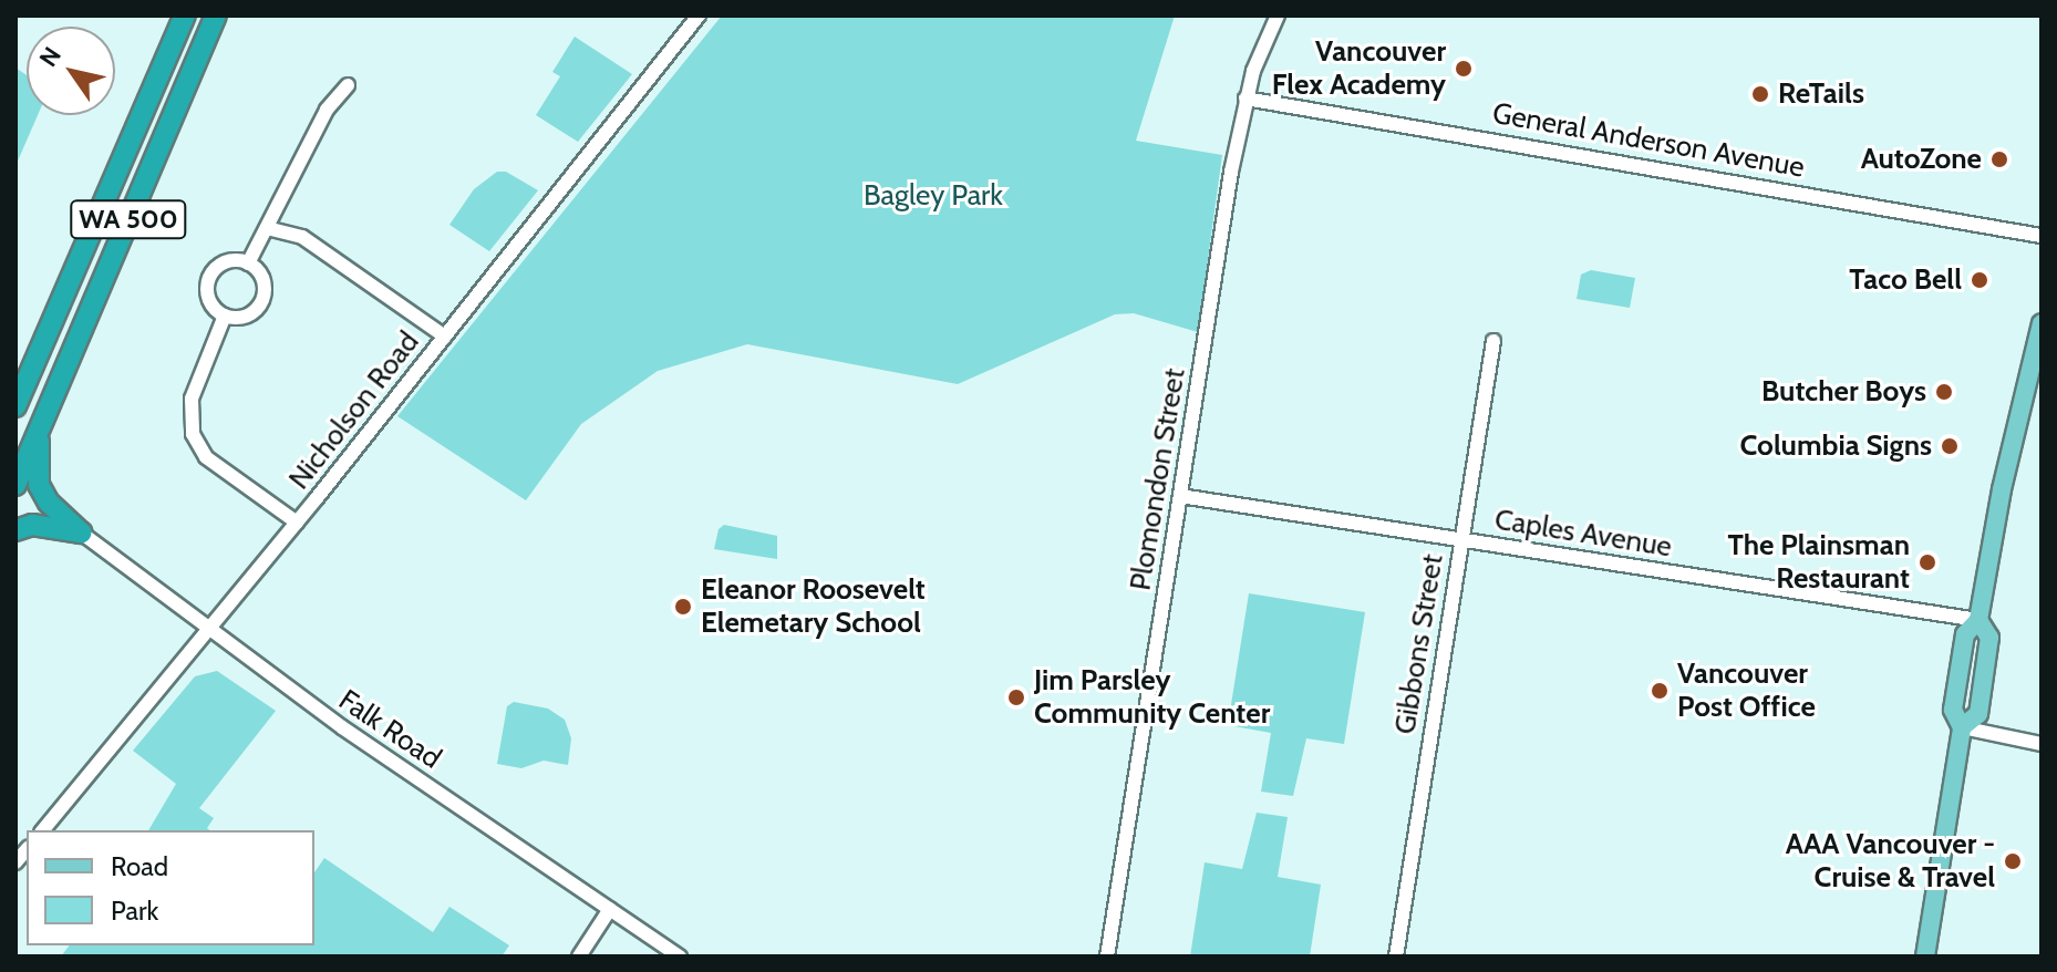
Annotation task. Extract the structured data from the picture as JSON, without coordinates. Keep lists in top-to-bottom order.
{
  "streets": {
    "highway": ["WA 500"],
    "street": [
      "General Anderson Avenue",
      "Nicholson Road",
      "Plomondon Street",
      "Caples Avenue",
      "Gibbons Street",
      "Falk Road"
    ]
  },
  "crossings": [
    ["General Anderson Avenue", "Plomondon Street"],
    ["Nicholson Road", "Falk Road"],
    ["Plomondon Street", "Caples Avenue"],
    ["Caples Avenue", "Gibbons Street"]
  ],
  "parks": ["Bagley Park"],
  "places": [
    "Vancouver Flex Academy",
    "ReTails",
    "AutoZone",
    "Taco Bell",
    "Butcher Boys",
    "Columbia Signs",
    "The Plainsman Restaurant",
    "Eleanor Roosevelt Elemetary School",
    "Vancouver Post Office",
    "Jim Parsley Community Center",
    "AAA Vancouver - Cruise & Travel"
  ],
  "legend": ["Road", "Park"],
  "north": "top left"
}
